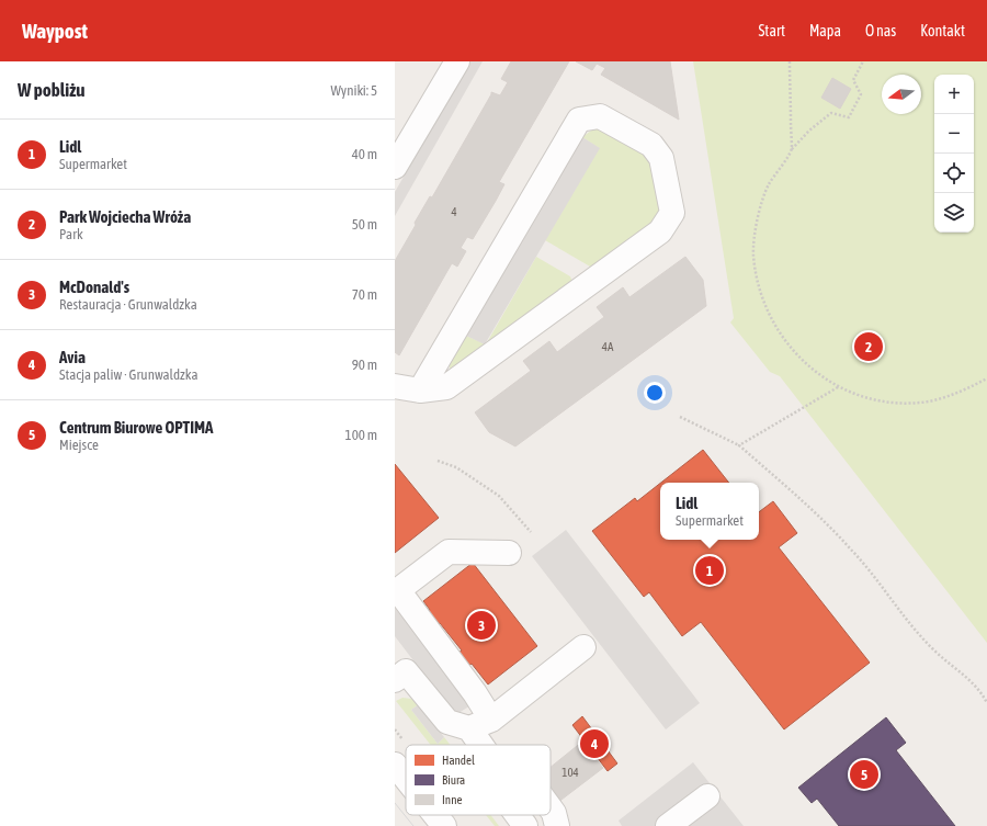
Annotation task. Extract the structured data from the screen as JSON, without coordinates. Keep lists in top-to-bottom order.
{
  "house_numbers": ["4", "4A", "104"],
  "legend": ["Handel", "Biura", "Inne"],
  "north": "left",
  "page": {
    "header": "Waypost",
    "nav": [
      "Start",
      "Mapa",
      "O nas",
      "Kontakt"
    ],
    "heading": ["W pobliżu", "Wyniki: 5"],
    "map_buttons": ["+", "−"],
    "list": [
      {
        "mark": "1",
        "name": "Lidl",
        "note": "Supermarket",
        "value": "40 m"
      },
      {
        "mark": "2",
        "name": "Park Wojciecha Wróża",
        "note": "Park",
        "value": "50 m"
      },
      {
        "mark": "3",
        "name": "McDonald's",
        "note": "Restauracja · Grunwaldzka",
        "value": "70 m"
      },
      {
        "mark": "4",
        "name": "Avia",
        "note": "Stacja paliw · Grunwaldzka",
        "value": "90 m"
      },
      {
        "mark": "5",
        "name": "Centrum Biurowe OPTIMA",
        "note": "Miejsce",
        "value": "100 m"
      }
    ],
    "pins": [
      "2",
      "1",
      "3",
      "4",
      "5"
    ],
    "popup": ["Lidl", "Supermarket"]
  }
}
